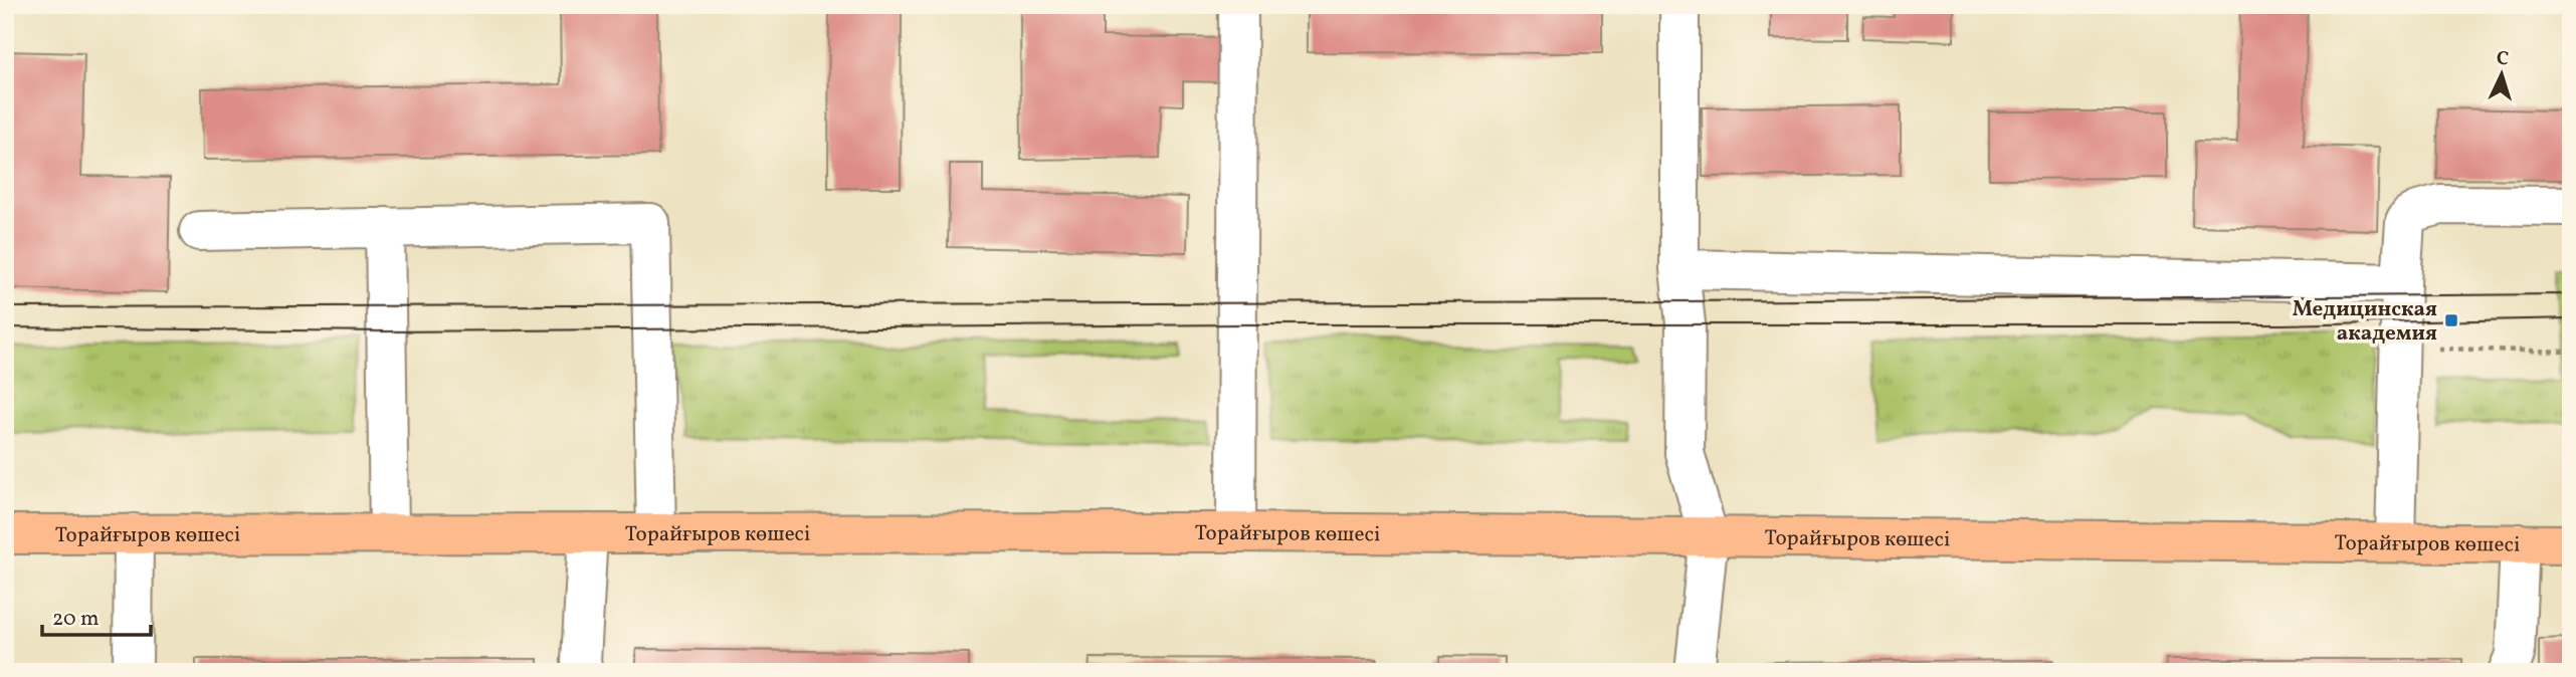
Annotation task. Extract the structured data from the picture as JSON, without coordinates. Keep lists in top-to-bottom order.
{
  "streets": {
    "main road": ["Торайғыров көшесі"]
  },
  "places": {
    "transit": ["Медицинская академия"]
  },
  "scale_bar": "20 m",
  "north": "top"
}
